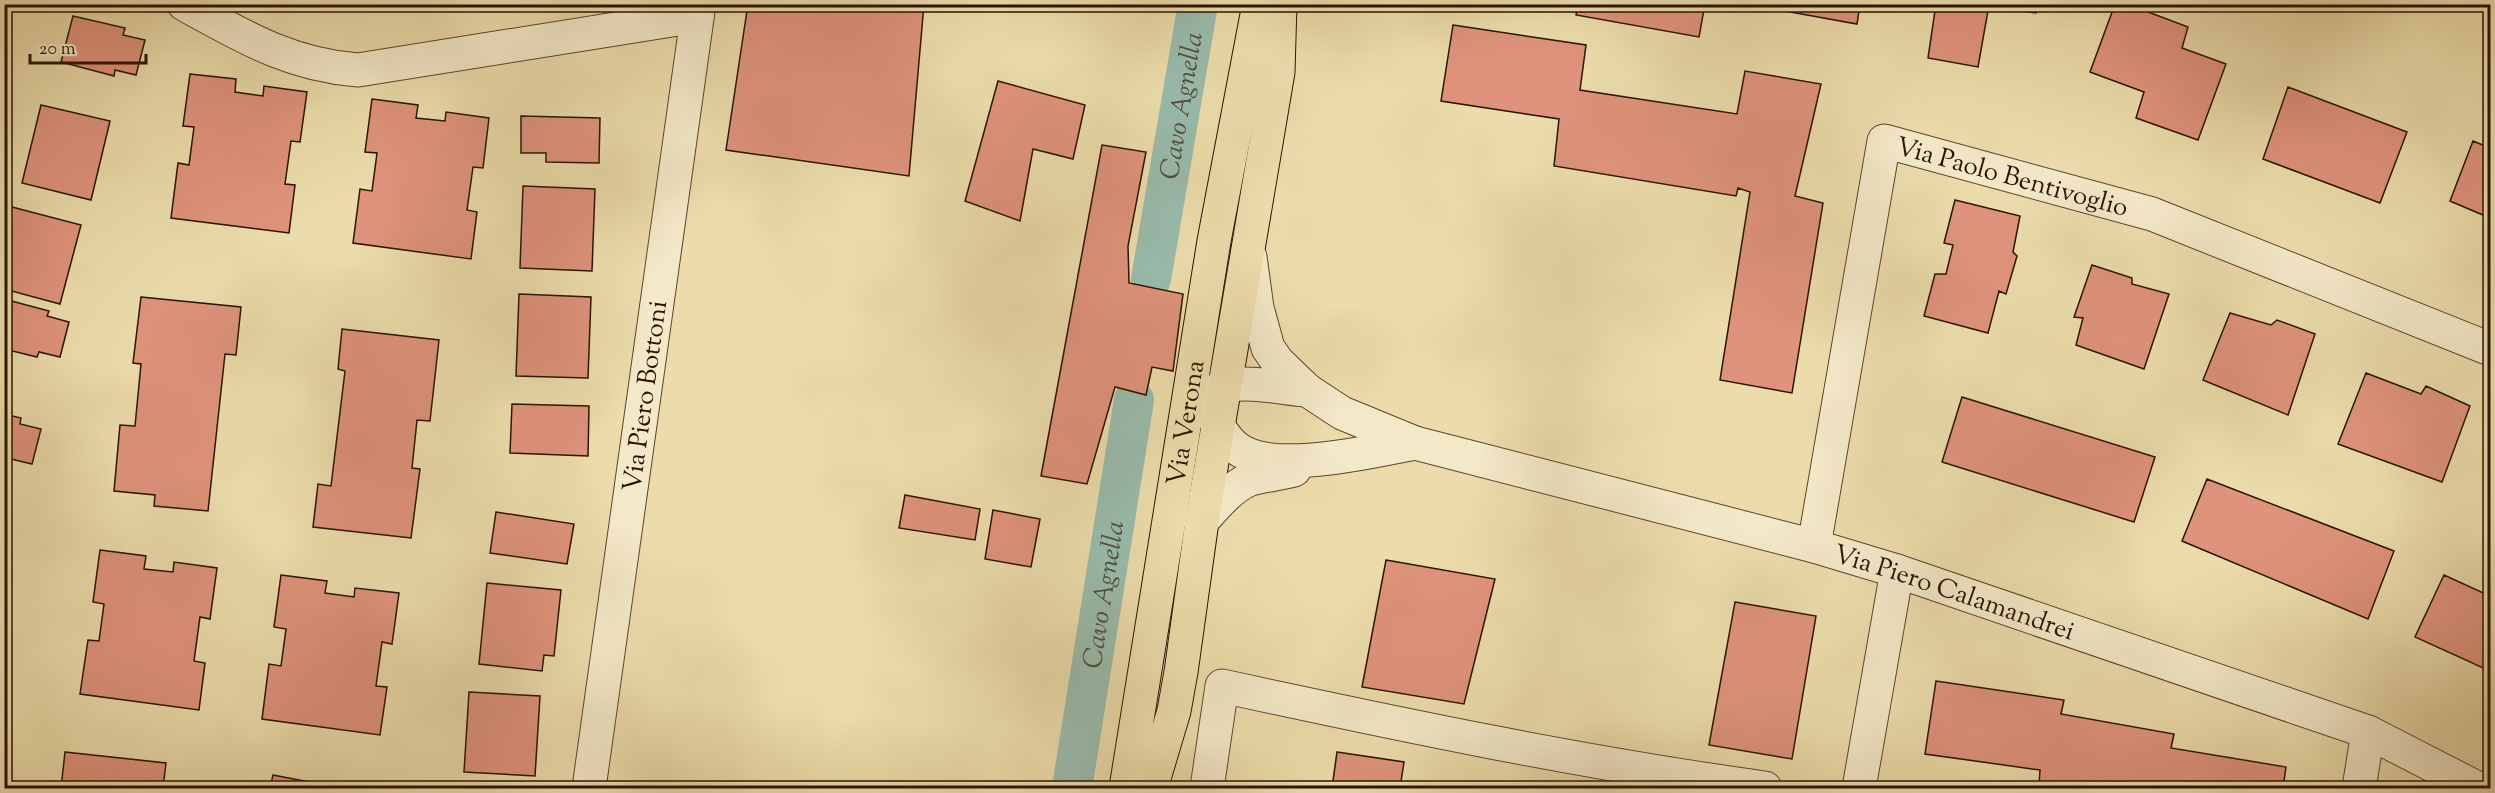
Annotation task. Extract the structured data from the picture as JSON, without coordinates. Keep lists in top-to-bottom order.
{
  "streets": {
    "main road": ["Via Verona"],
    "street": ["Via Paolo Bentivoglio", "Via Piero Bottoni", "Via Piero Calamandrei"]
  },
  "crossings": [
    ["Via Paolo Bentivoglio", "Via Piero Calamandrei"],
    ["Via Verona", "Via Piero Calamandrei"]
  ],
  "water": ["Cavo Agnella"],
  "scale_bar": "20 m"
}
